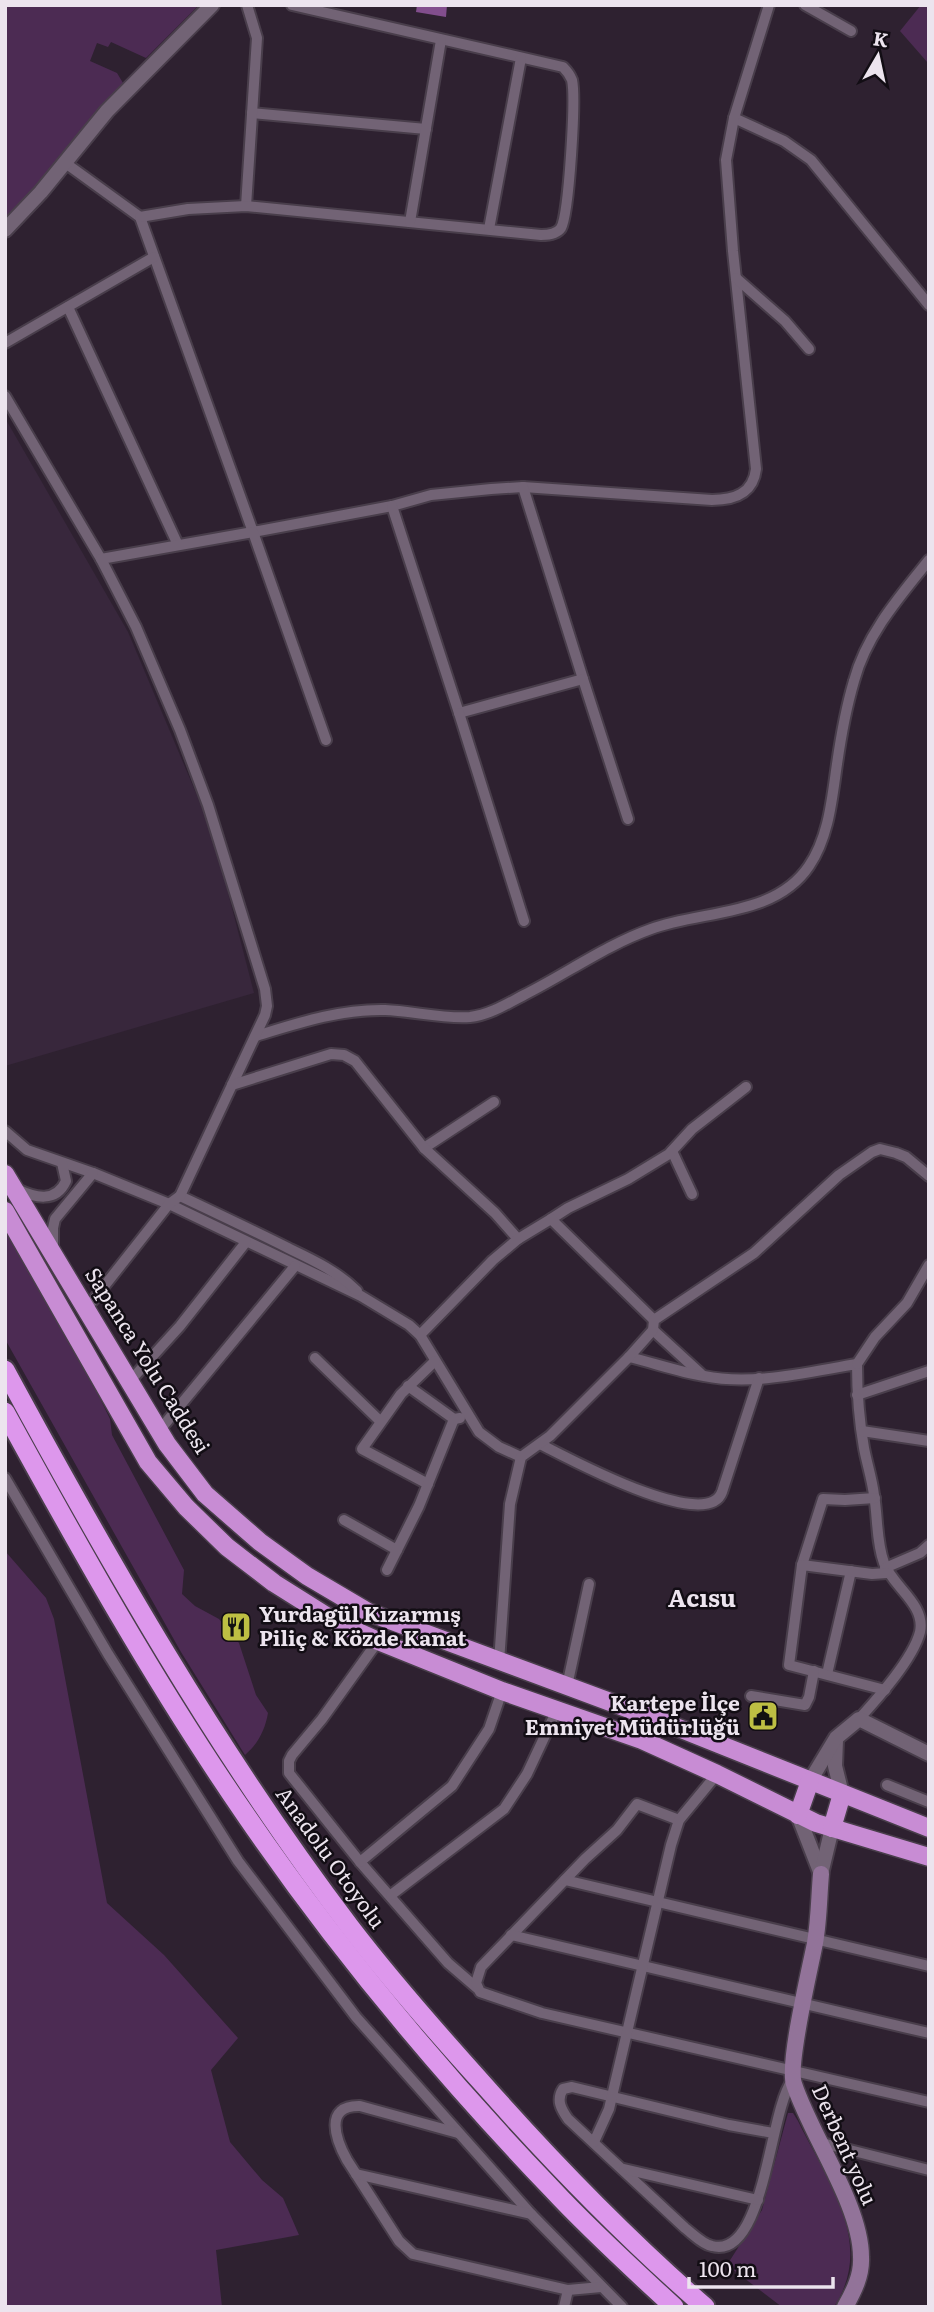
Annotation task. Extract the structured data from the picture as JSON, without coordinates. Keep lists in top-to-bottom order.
{
  "streets": {
    "highway": ["Sapanca Yolu Caddesi", "Anadolu Otoyolu"],
    "main road": ["Derbent yolu"]
  },
  "districts": ["Acısu"],
  "places": {
    "restaurant": ["Yurdagül Kızarmış Piliç & Közde Kanat"],
    "public building": ["Kartepe İlçe Emniyet Müdürlüğü"]
  },
  "scale_bar": "100 m",
  "north": "top"
}
